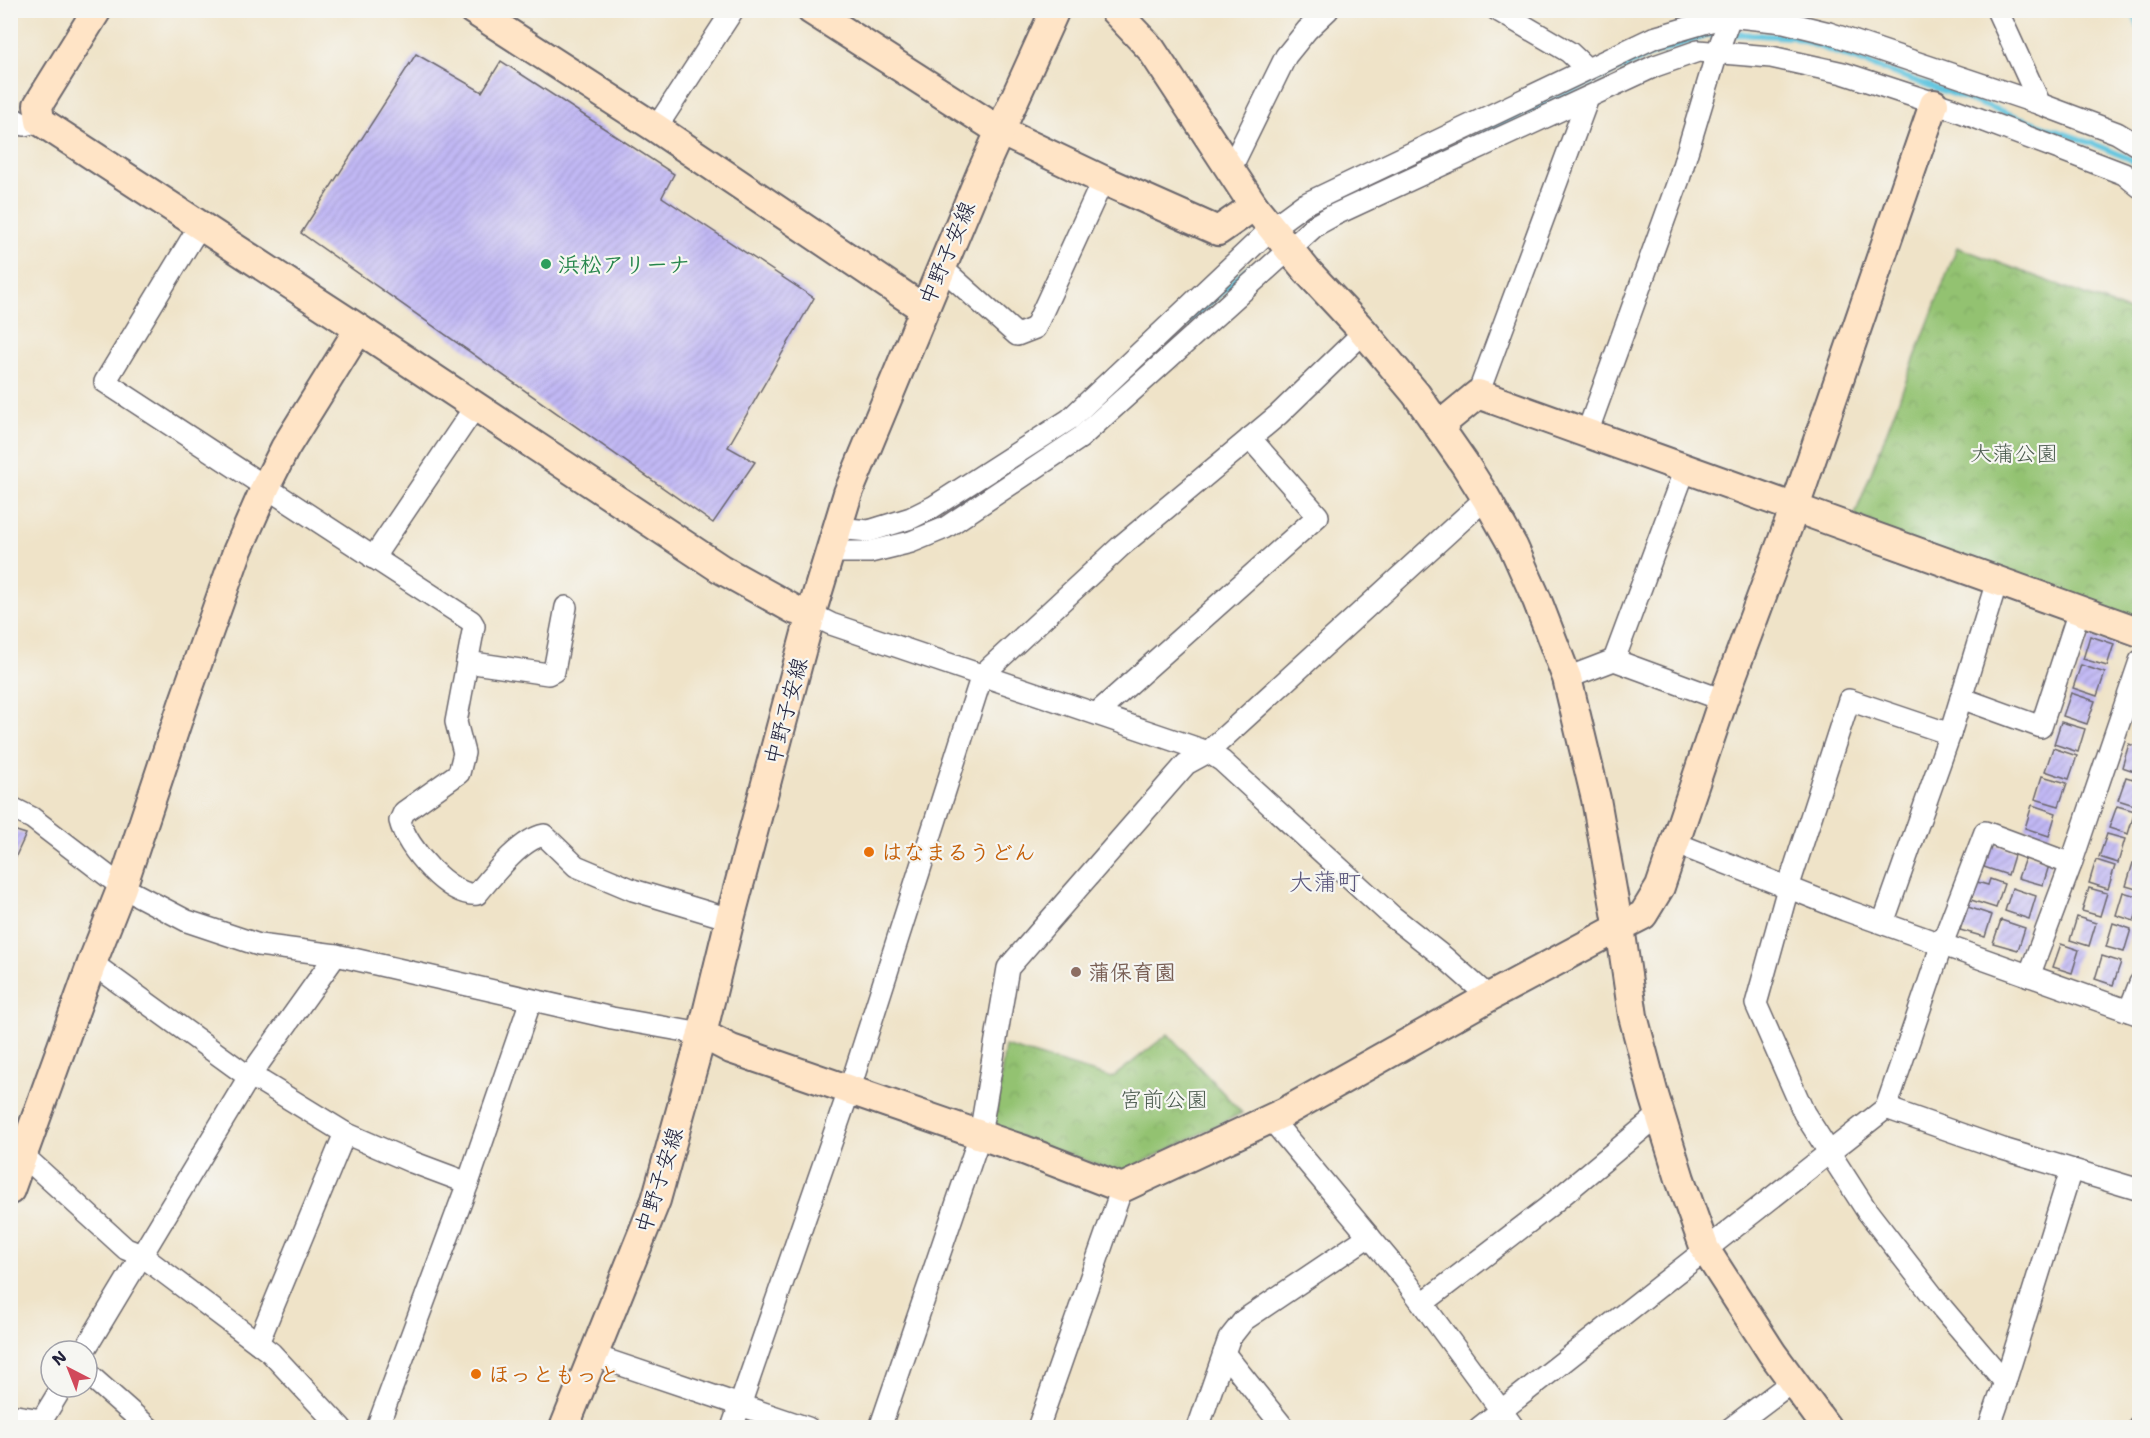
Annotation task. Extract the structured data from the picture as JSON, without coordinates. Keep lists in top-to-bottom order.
{
  "streets": {
    "street": ["中野子安線"]
  },
  "districts": ["大蒲町"],
  "parks": ["大蒲公園", "宮前公園"],
  "places": [
    "浜松アリーナ",
    "はなまるうどん",
    "蒲保育園",
    "ほっともっと"
  ],
  "north": "top left"
}
